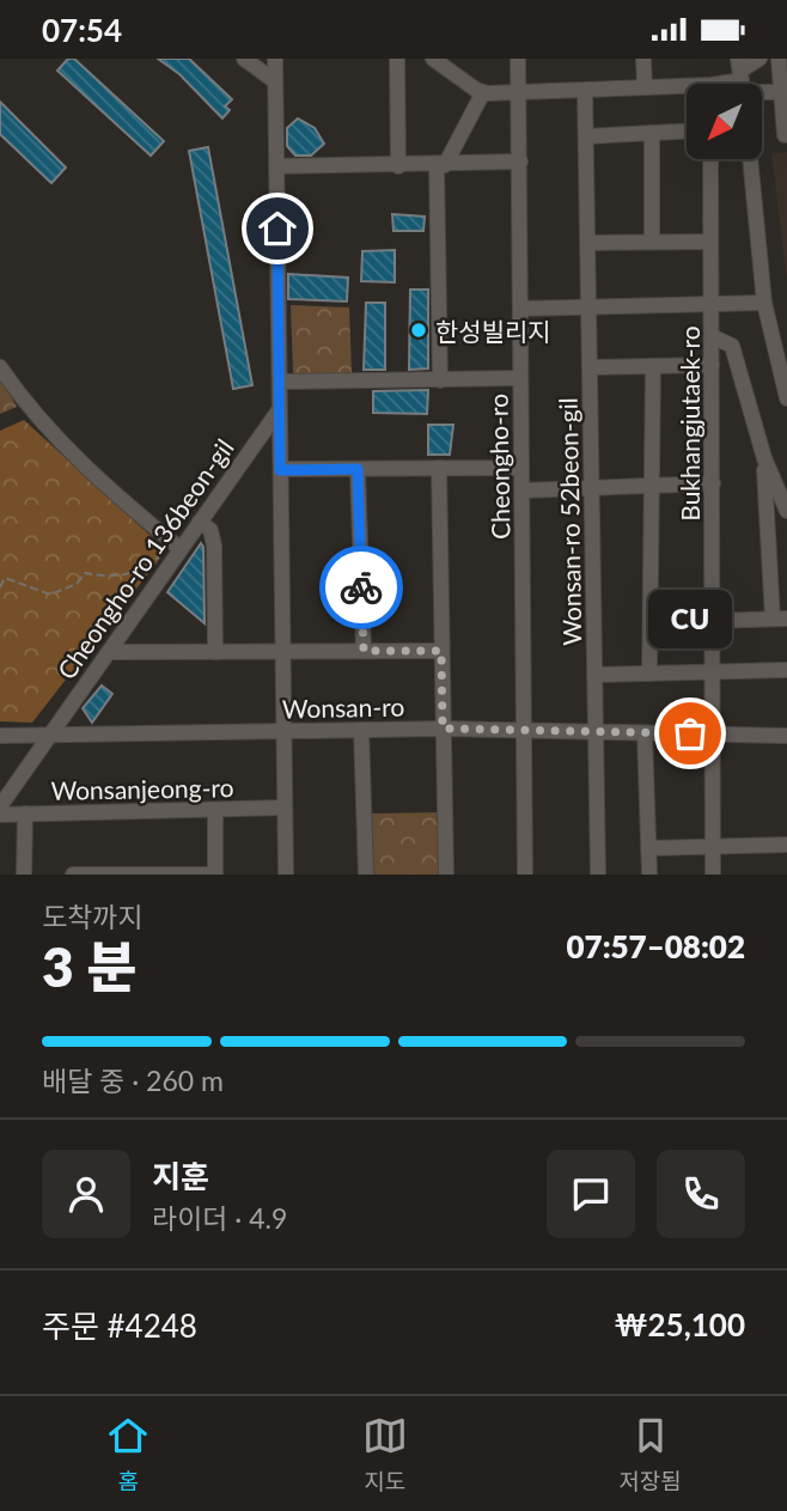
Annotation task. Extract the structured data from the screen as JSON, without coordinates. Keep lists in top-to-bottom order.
{
  "streets": {
    "street": [
      "Bukhangjutaek-ro",
      "Cheongho-ro",
      "Wonsan-ro 52beon-gil",
      "Cheongho-ro 136beon-gil",
      "Wonsan-ro",
      "Wonsanjeong-ro"
    ]
  },
  "crossings": [
    ["Bukhangjutaek-ro", "Cheongho-ro"],
    ["Bukhangjutaek-ro", "Wonsan-ro 52beon-gil"],
    ["Bukhangjutaek-ro", "Wonsan-ro"],
    ["Cheongho-ro", "Wonsan-ro"],
    ["Wonsan-ro 52beon-gil", "Wonsan-ro"],
    ["Cheongho-ro 136beon-gil", "Wonsan-ro"]
  ],
  "places": ["한성빌리지", "CU"],
  "north": "bottom left",
  "page": {
    "status": "07:54",
    "bubble": "CU",
    "heading": ["3 분", "도착까지", "07:57–08:02"],
    "panel": [
      "지훈",
      "라이더 · 4.9",
      "주문 #4248",
      "₩25,100"
    ],
    "bar": "배달 중 · 260 m",
    "tabs": ["홈", "지도", "저장됨"]
  }
}
